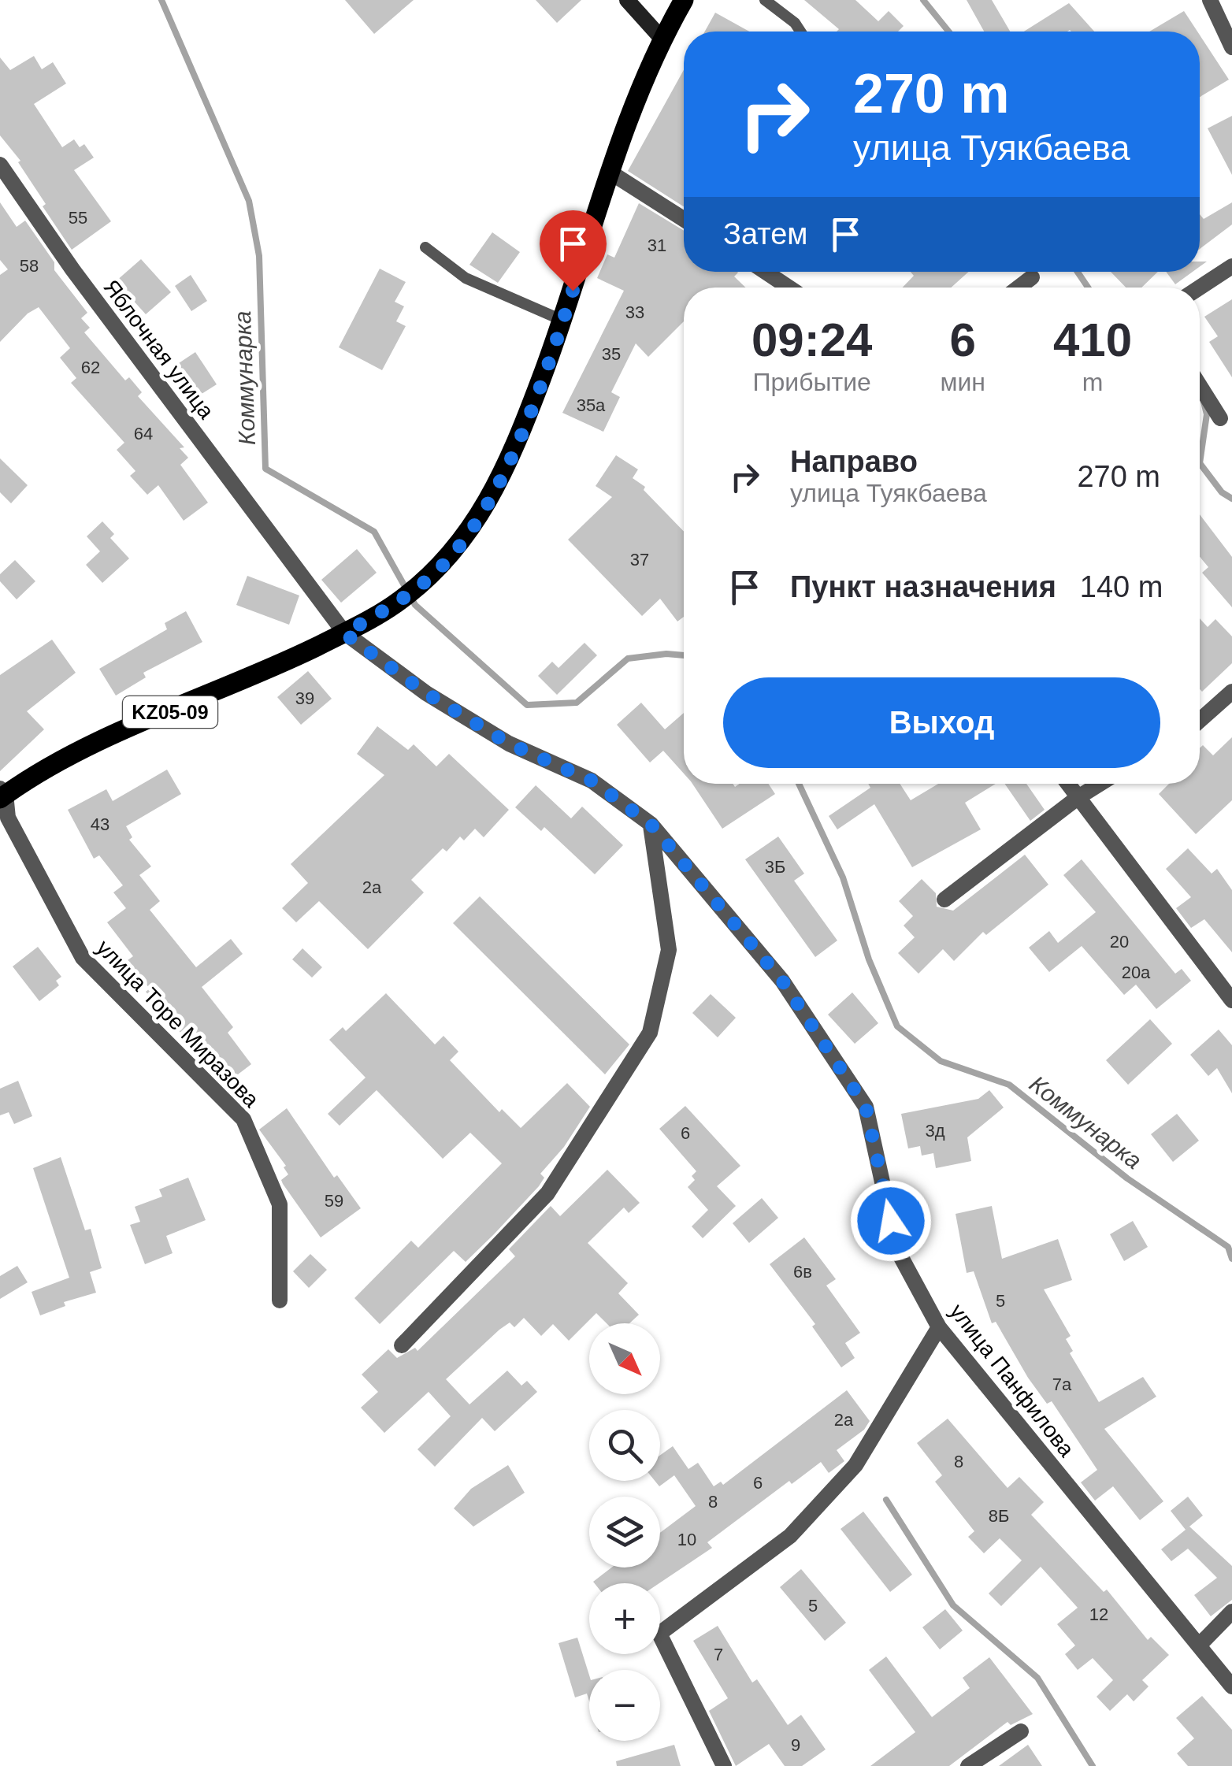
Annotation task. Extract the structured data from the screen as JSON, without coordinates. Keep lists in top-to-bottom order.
{
  "streets": {
    "main road": ["KZ05-09"],
    "street": ["Яблочная улица", "улица Торе Миразова", "улица Панфилова"]
  },
  "crossings": [
    ["Яблочная улица", "KZ05-09"],
    ["Яблочная улица", "улица Панфилова"],
    ["KZ05-09", "улица Торе Миразова"],
    ["KZ05-09", "улица Панфилова"]
  ],
  "water": ["Коммунарка"],
  "house_numbers": [
    "55",
    "31",
    "58",
    "33",
    "35",
    "62",
    "35а",
    "64",
    "37",
    "39",
    "43",
    "3Б",
    "2а",
    "20",
    "20а",
    "3д",
    "6",
    "59",
    "6в",
    "5",
    "7а",
    "2а",
    "8",
    "6",
    "8",
    "8Б",
    "10",
    "5",
    "12",
    "7",
    "9"
  ],
  "north": "bottom right",
  "page": {
    "turn": ["270 m", "улица Туякбаева"],
    "then": "Затем",
    "eta": [
      "09:24",
      "Прибытие",
      "6",
      "мин",
      "410",
      "m"
    ],
    "list": [
      {
        "name": "Направо",
        "note": "улица Туякбаева",
        "value": "270 m"
      },
      {
        "name": "Пункт назначения",
        "value": "140 m"
      }
    ],
    "buttons": "Выход",
    "map_buttons": ["+", "−"]
  }
}
